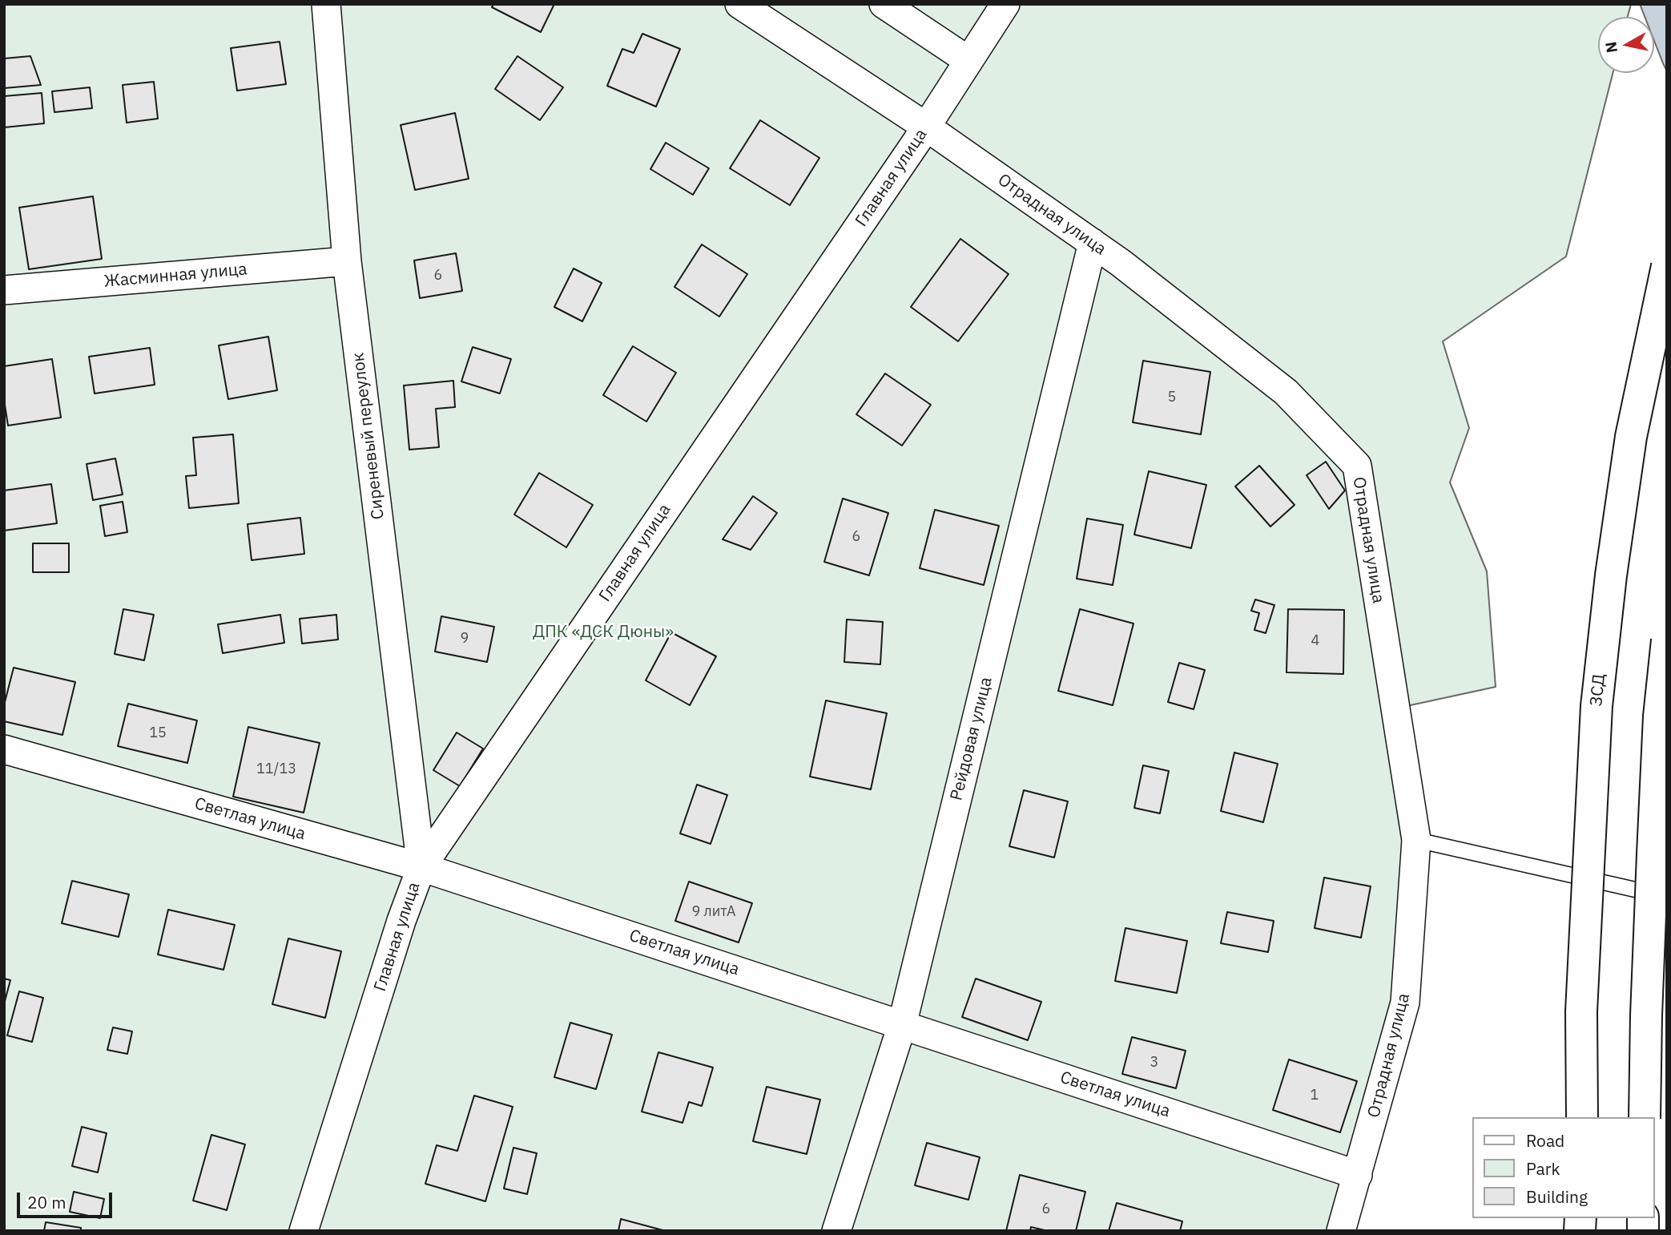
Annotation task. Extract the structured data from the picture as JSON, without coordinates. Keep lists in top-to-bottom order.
{
  "streets": {
    "highway": ["ЗСД"],
    "street": [
      "Главная улица",
      "Отрадная улица",
      "Жасминная улица",
      "Сиреневый переулок",
      "Рейдовая улица",
      "Светлая улица"
    ]
  },
  "crossings": [
    ["Главная улица", "Отрадная улица"],
    ["Главная улица", "Сиреневый переулок"],
    ["Главная улица", "Светлая улица"],
    ["Отрадная улица", "Рейдовая улица"],
    ["Отрадная улица", "Светлая улица"],
    ["Жасминная улица", "Сиреневый переулок"],
    ["Сиреневый переулок", "Светлая улица"],
    ["Рейдовая улица", "Светлая улица"]
  ],
  "parks": ["ДПК «ДСК Дюны»"],
  "house_numbers": [
    "6",
    "5",
    "6",
    "9",
    "4",
    "15",
    "11/13",
    "9 литА",
    "3",
    "1",
    "6"
  ],
  "legend": ["Road", "Park", "Building"],
  "scale_bar": "20 m",
  "north": "left"
}
